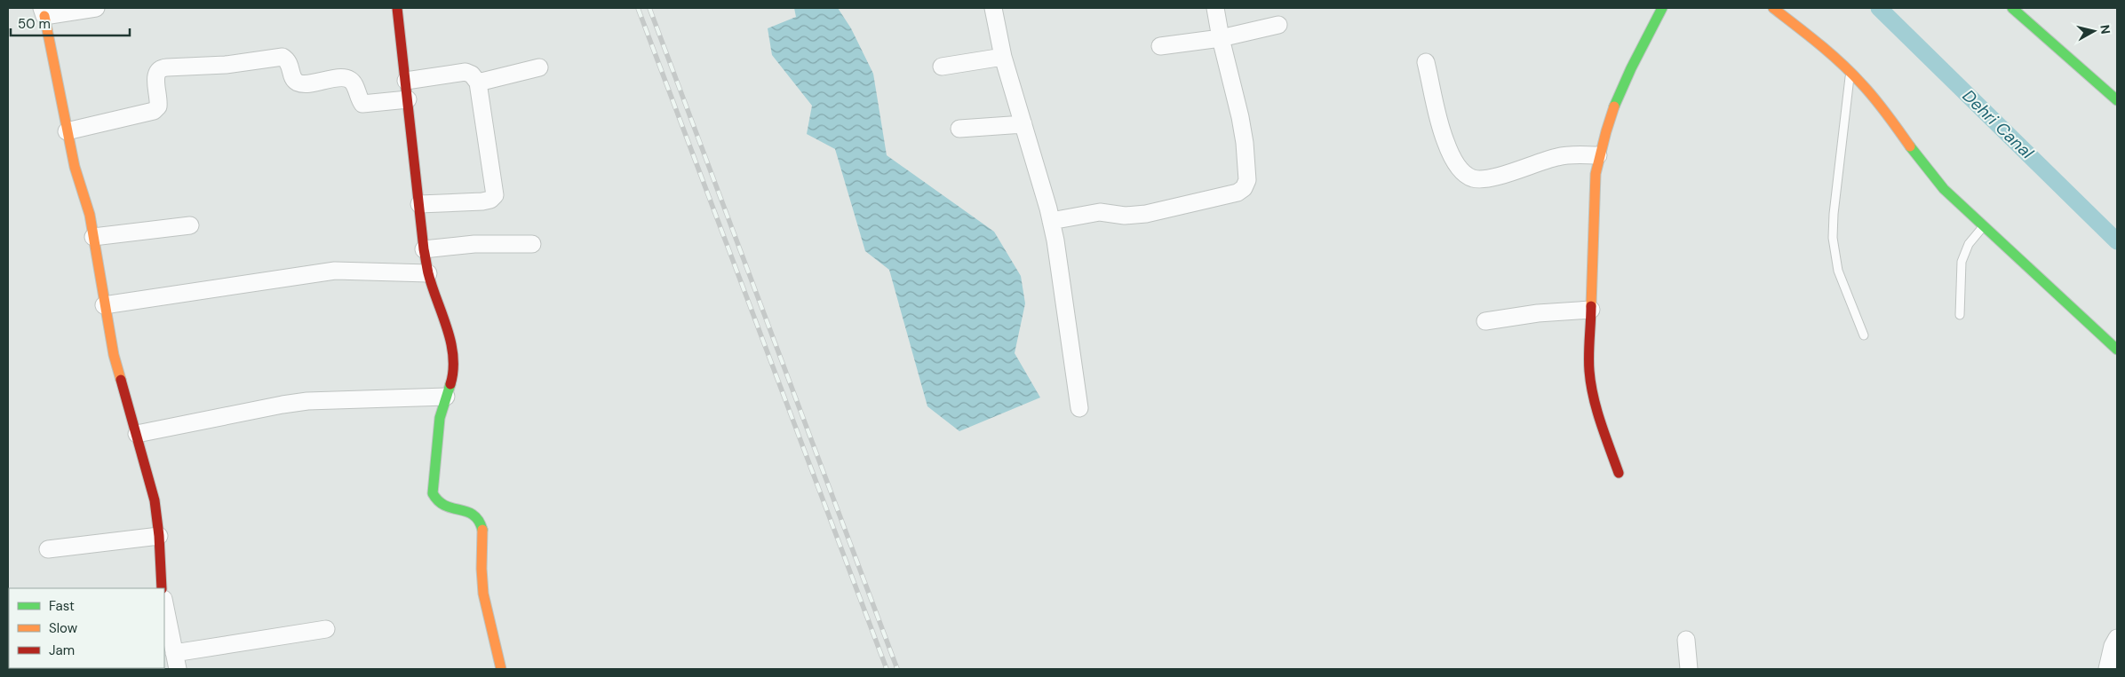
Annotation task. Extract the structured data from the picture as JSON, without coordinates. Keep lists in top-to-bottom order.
{
  "water": ["Dehri Canal"],
  "legend": ["Fast", "Slow", "Jam"],
  "scale_bar": "50 m",
  "north": "right"
}
